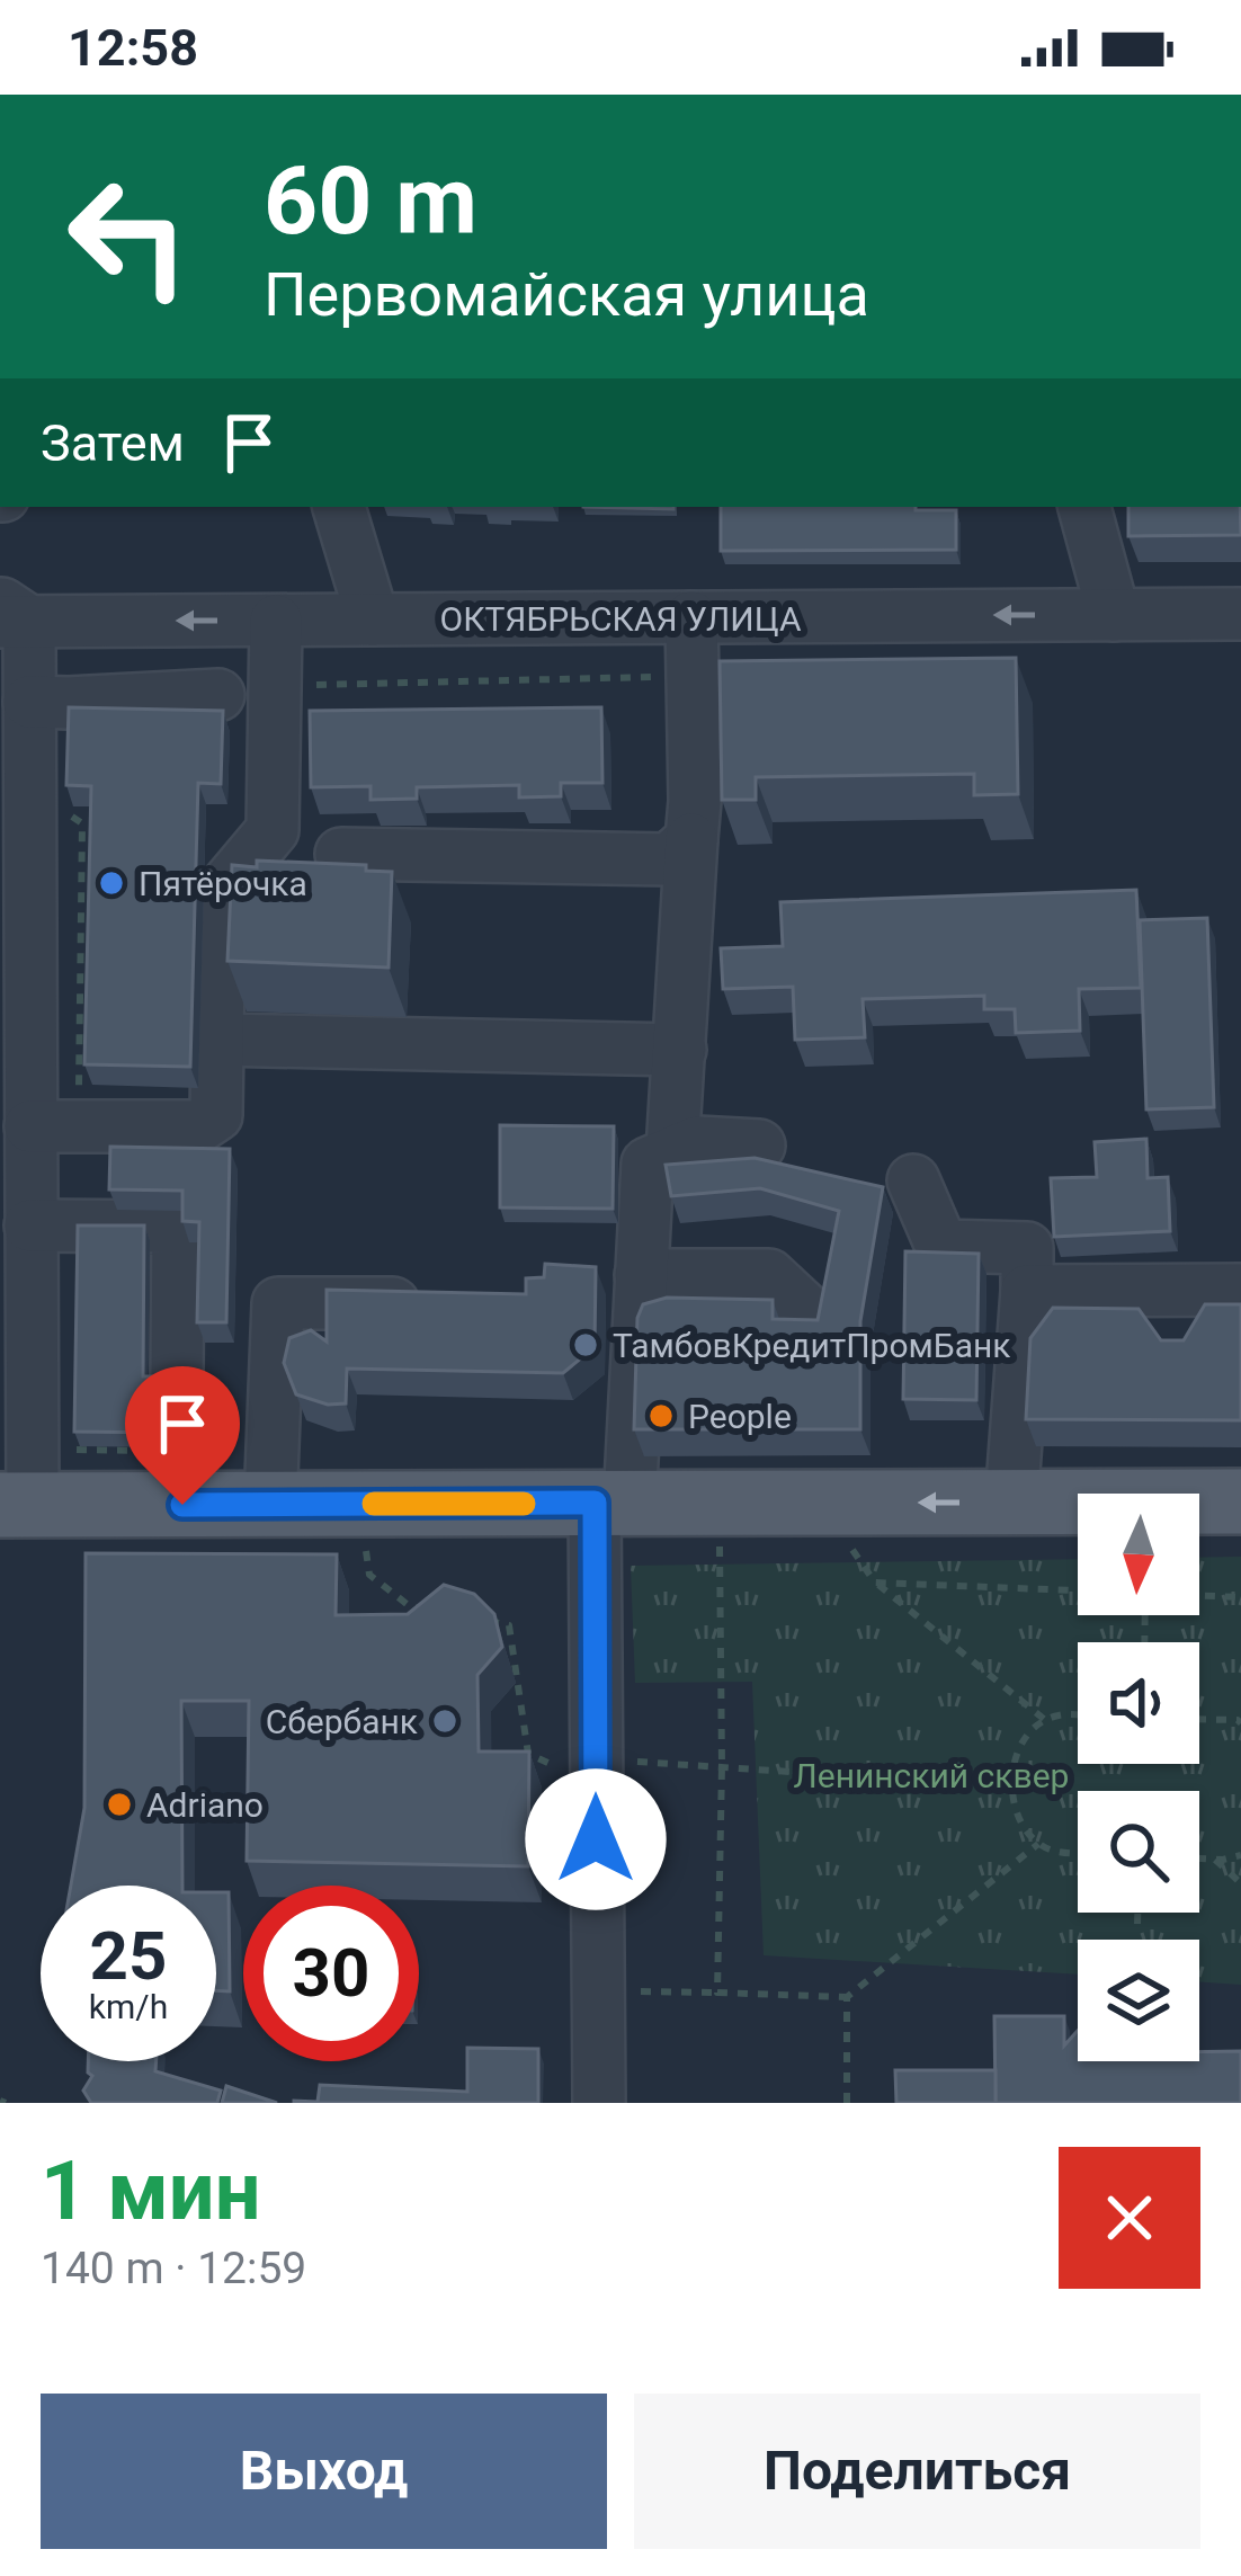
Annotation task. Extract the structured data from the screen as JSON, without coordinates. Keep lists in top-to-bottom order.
{
  "streets": {
    "street": ["ОКТЯБРЬСКАЯ УЛИЦА"]
  },
  "parks": ["Ленинский сквер"],
  "places": [
    "Пятёрочка",
    "ТамбовКредитПромБанк",
    "People",
    "Сбербанк",
    "Adriano"
  ],
  "north": "bottom",
  "page": {
    "status": "12:58",
    "turn": ["60 m", "Первомайская улица"],
    "then": "Затем",
    "speed": "25 km/h",
    "limit": "30",
    "heading": ["1 мин", "140 m · 12:59"],
    "buttons": ["Выход", "Поделиться"]
  }
}
